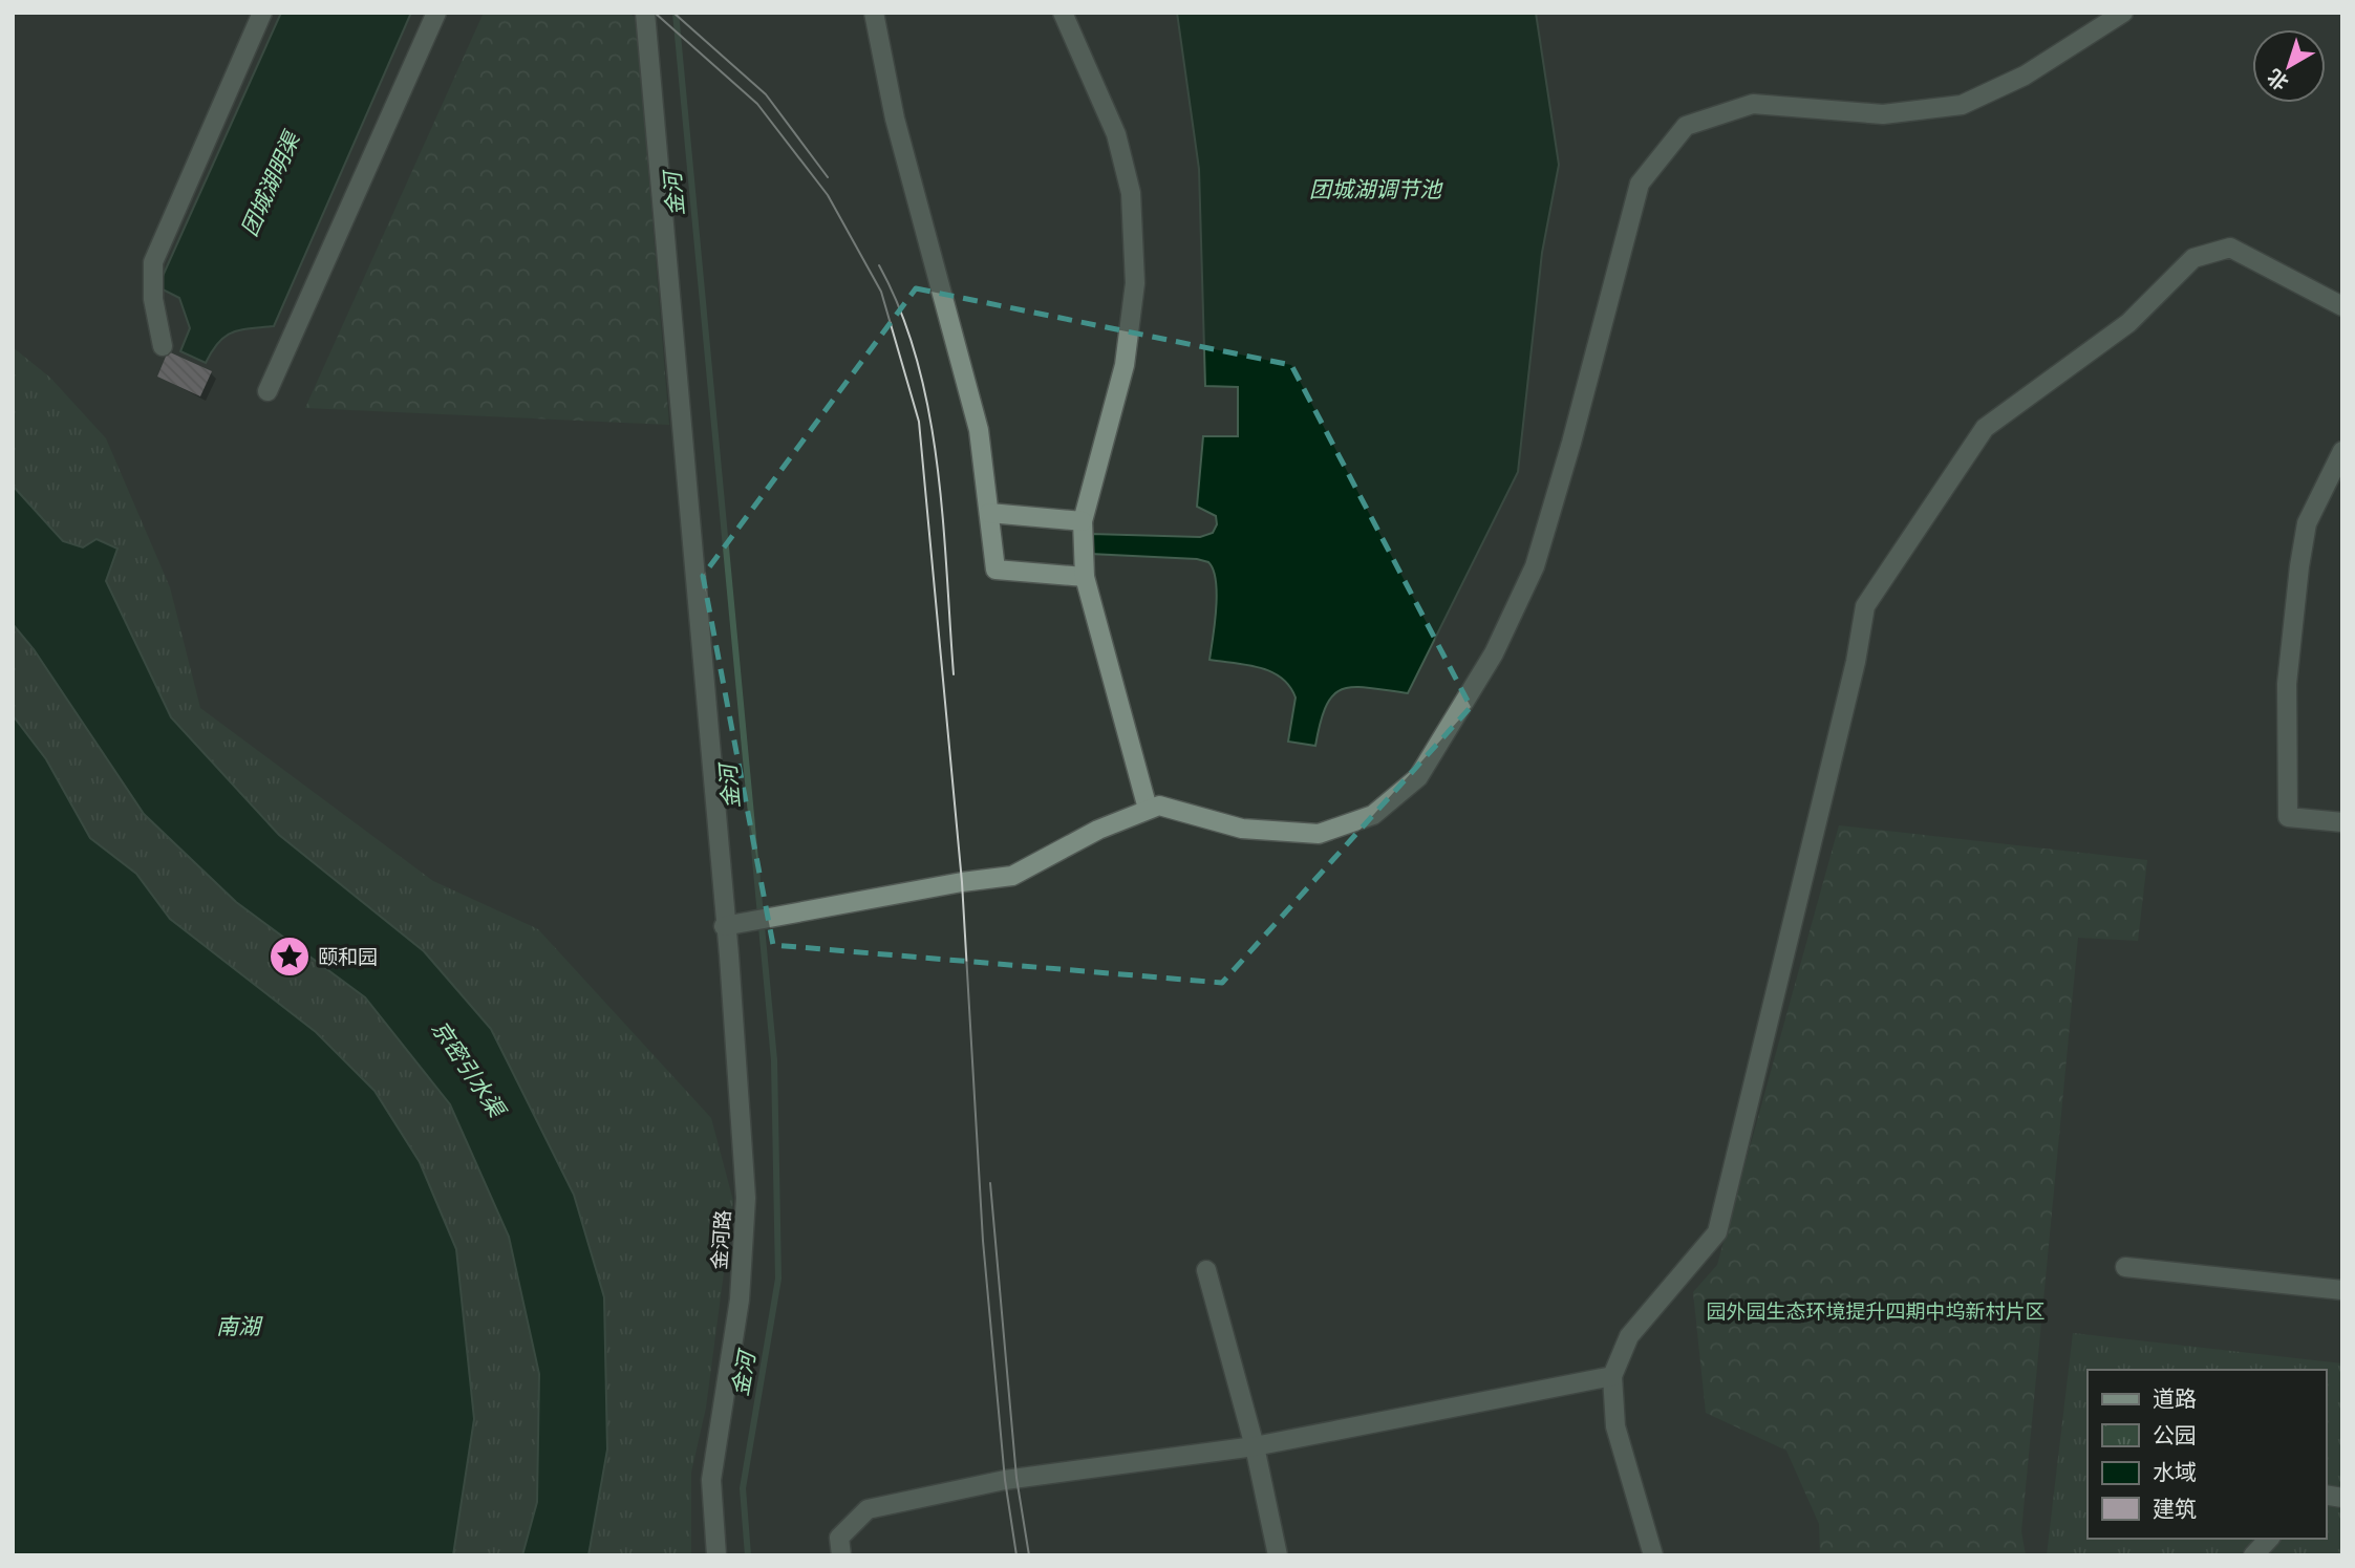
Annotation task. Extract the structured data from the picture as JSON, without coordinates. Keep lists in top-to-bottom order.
{
  "streets": {
    "street": ["金河路"]
  },
  "water": [
    "团城湖明渠",
    "团城湖调节池",
    "金河",
    "京密引水渠",
    "南湖"
  ],
  "parks": ["园外园生态环境提升四期中坞新村片区"],
  "places": {
    "place": ["颐和园"]
  },
  "legend": [
    "道路",
    "公园",
    "水域",
    "建筑"
  ],
  "north": "bottom left"
}
